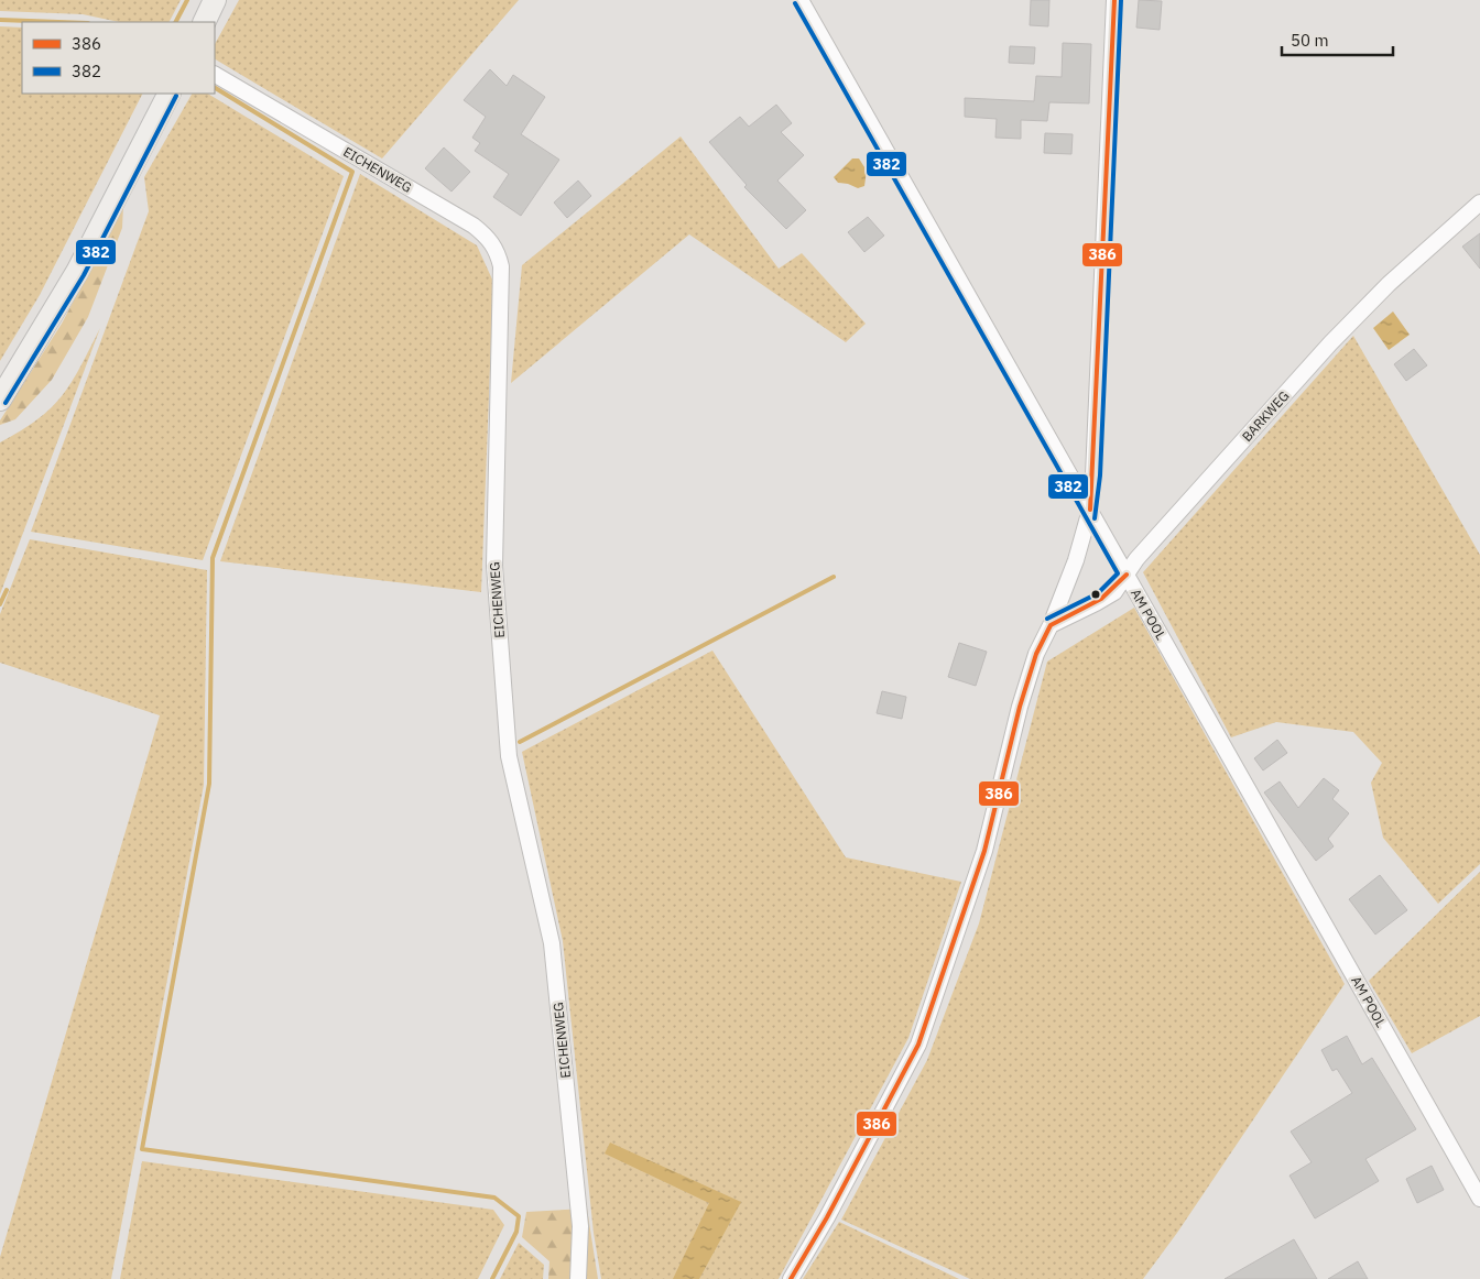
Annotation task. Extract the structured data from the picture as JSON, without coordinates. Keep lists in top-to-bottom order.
{
  "streets": {
    "street": ["EICHENWEG", "BARKWEG", "AM POOL"]
  },
  "crossings": [
    ["BARKWEG", "AM POOL"]
  ],
  "lines": ["transit line 386", "transit line 382"],
  "legend": ["386", "382"],
  "scale_bar": "50 m"
}
